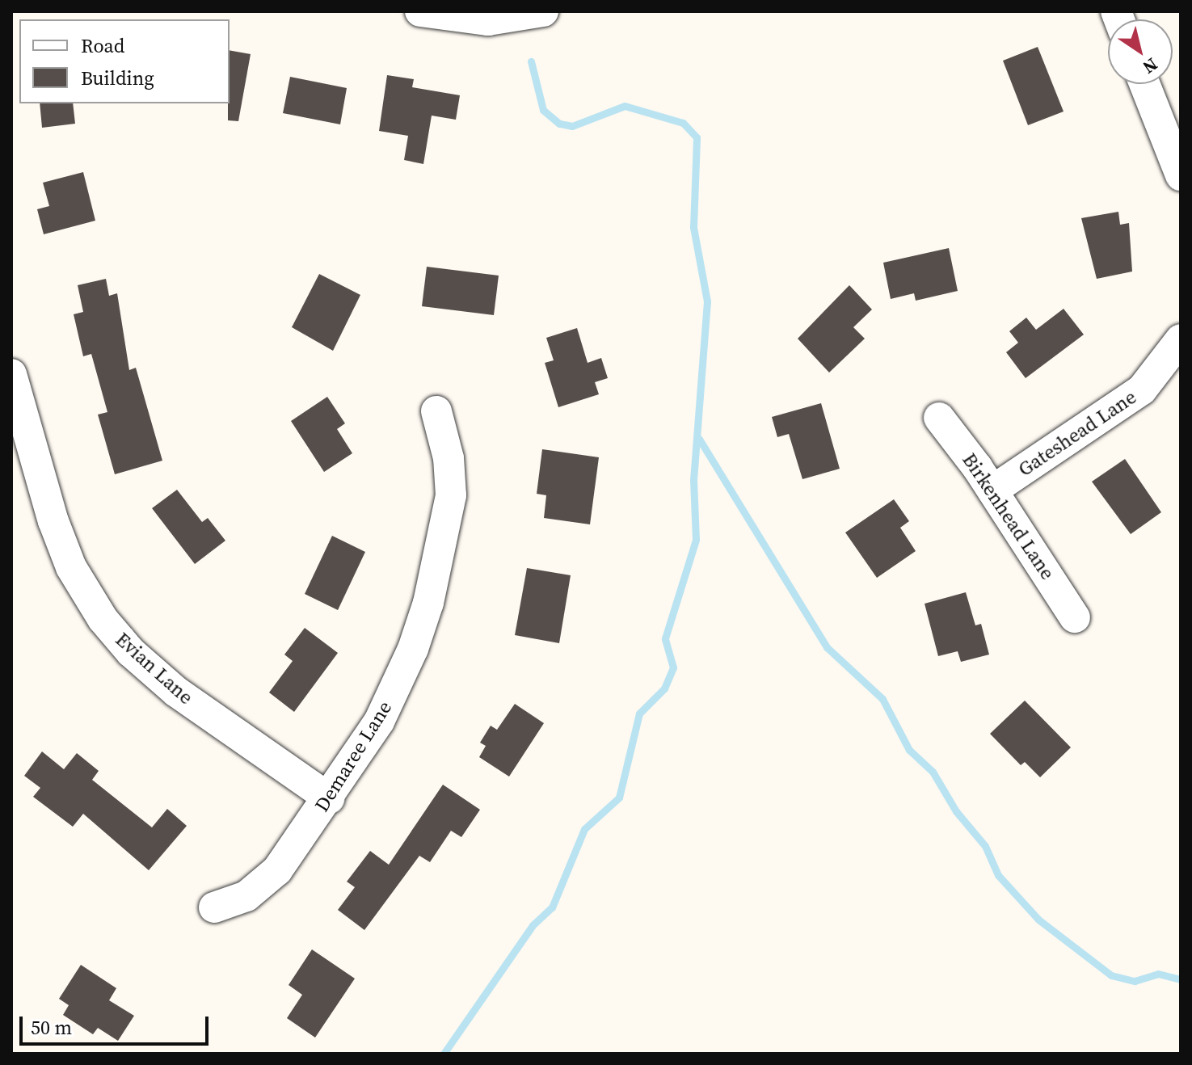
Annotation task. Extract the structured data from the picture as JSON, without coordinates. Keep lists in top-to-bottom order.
{
  "streets": {
    "street": [
      "Gateshead Lane",
      "Birkenhead Lane",
      "Evian Lane",
      "Demaree Lane"
    ]
  },
  "crossings": [
    ["Gateshead Lane", "Birkenhead Lane"],
    ["Evian Lane", "Demaree Lane"]
  ],
  "legend": ["Road", "Building"],
  "scale_bar": "50 m",
  "north": "bottom right"
}
